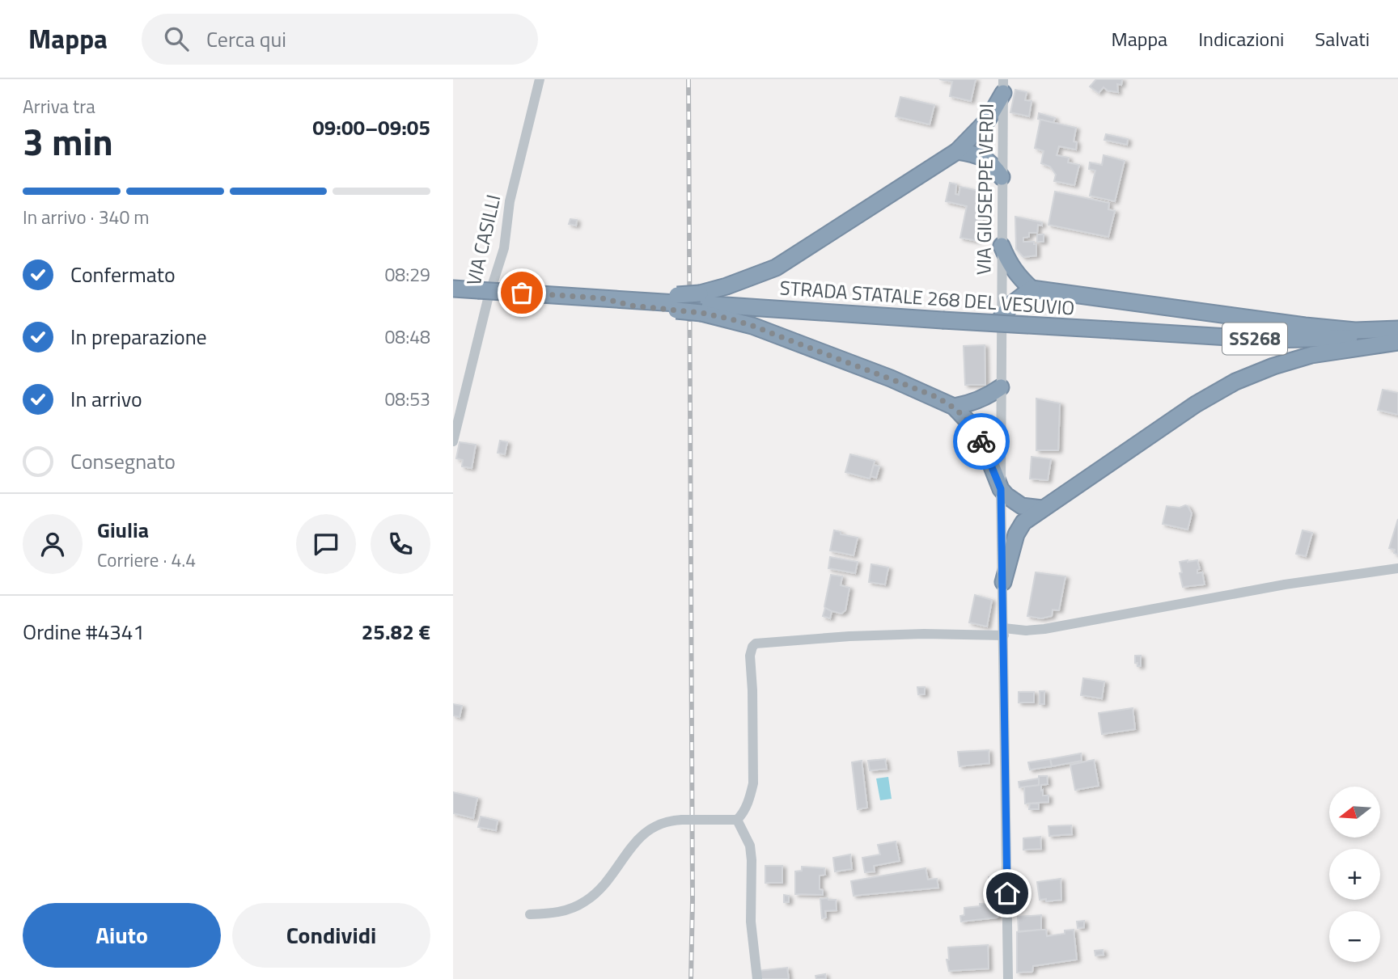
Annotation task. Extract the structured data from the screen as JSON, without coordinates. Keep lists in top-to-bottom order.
{
  "streets": {
    "highway": ["STRADA STATALE 268 DEL VESUVIO", "SS268"],
    "street": ["VIA GIUSEPPE VERDI", "VIA CASILLI"]
  },
  "north": "left",
  "page": {
    "header": "Mappa",
    "search": "Cerca qui",
    "nav": ["Mappa", "Indicazioni", "Salvati"],
    "heading": ["3 min", "Arriva tra", "09:00–09:05"],
    "panel": [
      "Giulia",
      "Corriere · 4.4",
      "Ordine #4341",
      "25.82 €"
    ],
    "bar": "In arrivo · 340 m",
    "list": [
      ["Confermato", "08:29"],
      ["In preparazione", "08:48"],
      ["In arrivo", "08:53"],
      "Consegnato"
    ],
    "map_buttons": ["+", "−"],
    "buttons": ["Aiuto", "Condividi"]
  }
}
